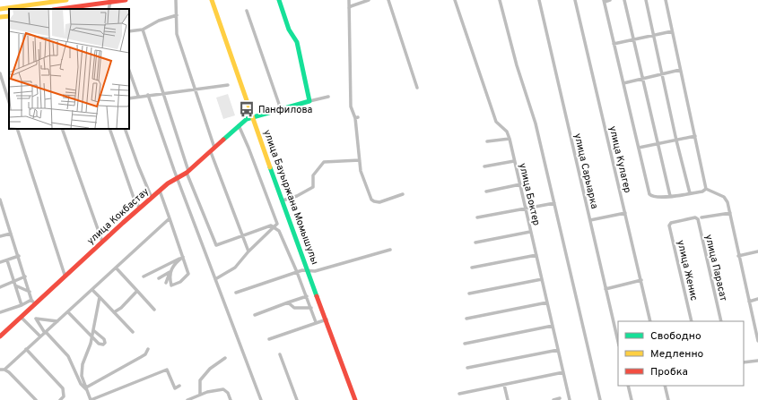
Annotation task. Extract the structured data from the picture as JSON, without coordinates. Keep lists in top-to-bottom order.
{
  "streets": {
    "main road": ["улица Бауыржана Момышулы", "улица Кокбастау"],
    "street": [
      "улица Кулагер",
      "улица Сарыарка",
      "улица Боктер",
      "улица Парасат",
      "улица Женис"
    ]
  },
  "crossings": [
    ["улица Бауыржана Момышулы", "улица Кокбастау"],
    ["улица Парасат", "улица Женис"]
  ],
  "places": {
    "bus stop": ["Панфилова"]
  },
  "legend": ["Свободно", "Медленно", "Пробка"]
}
